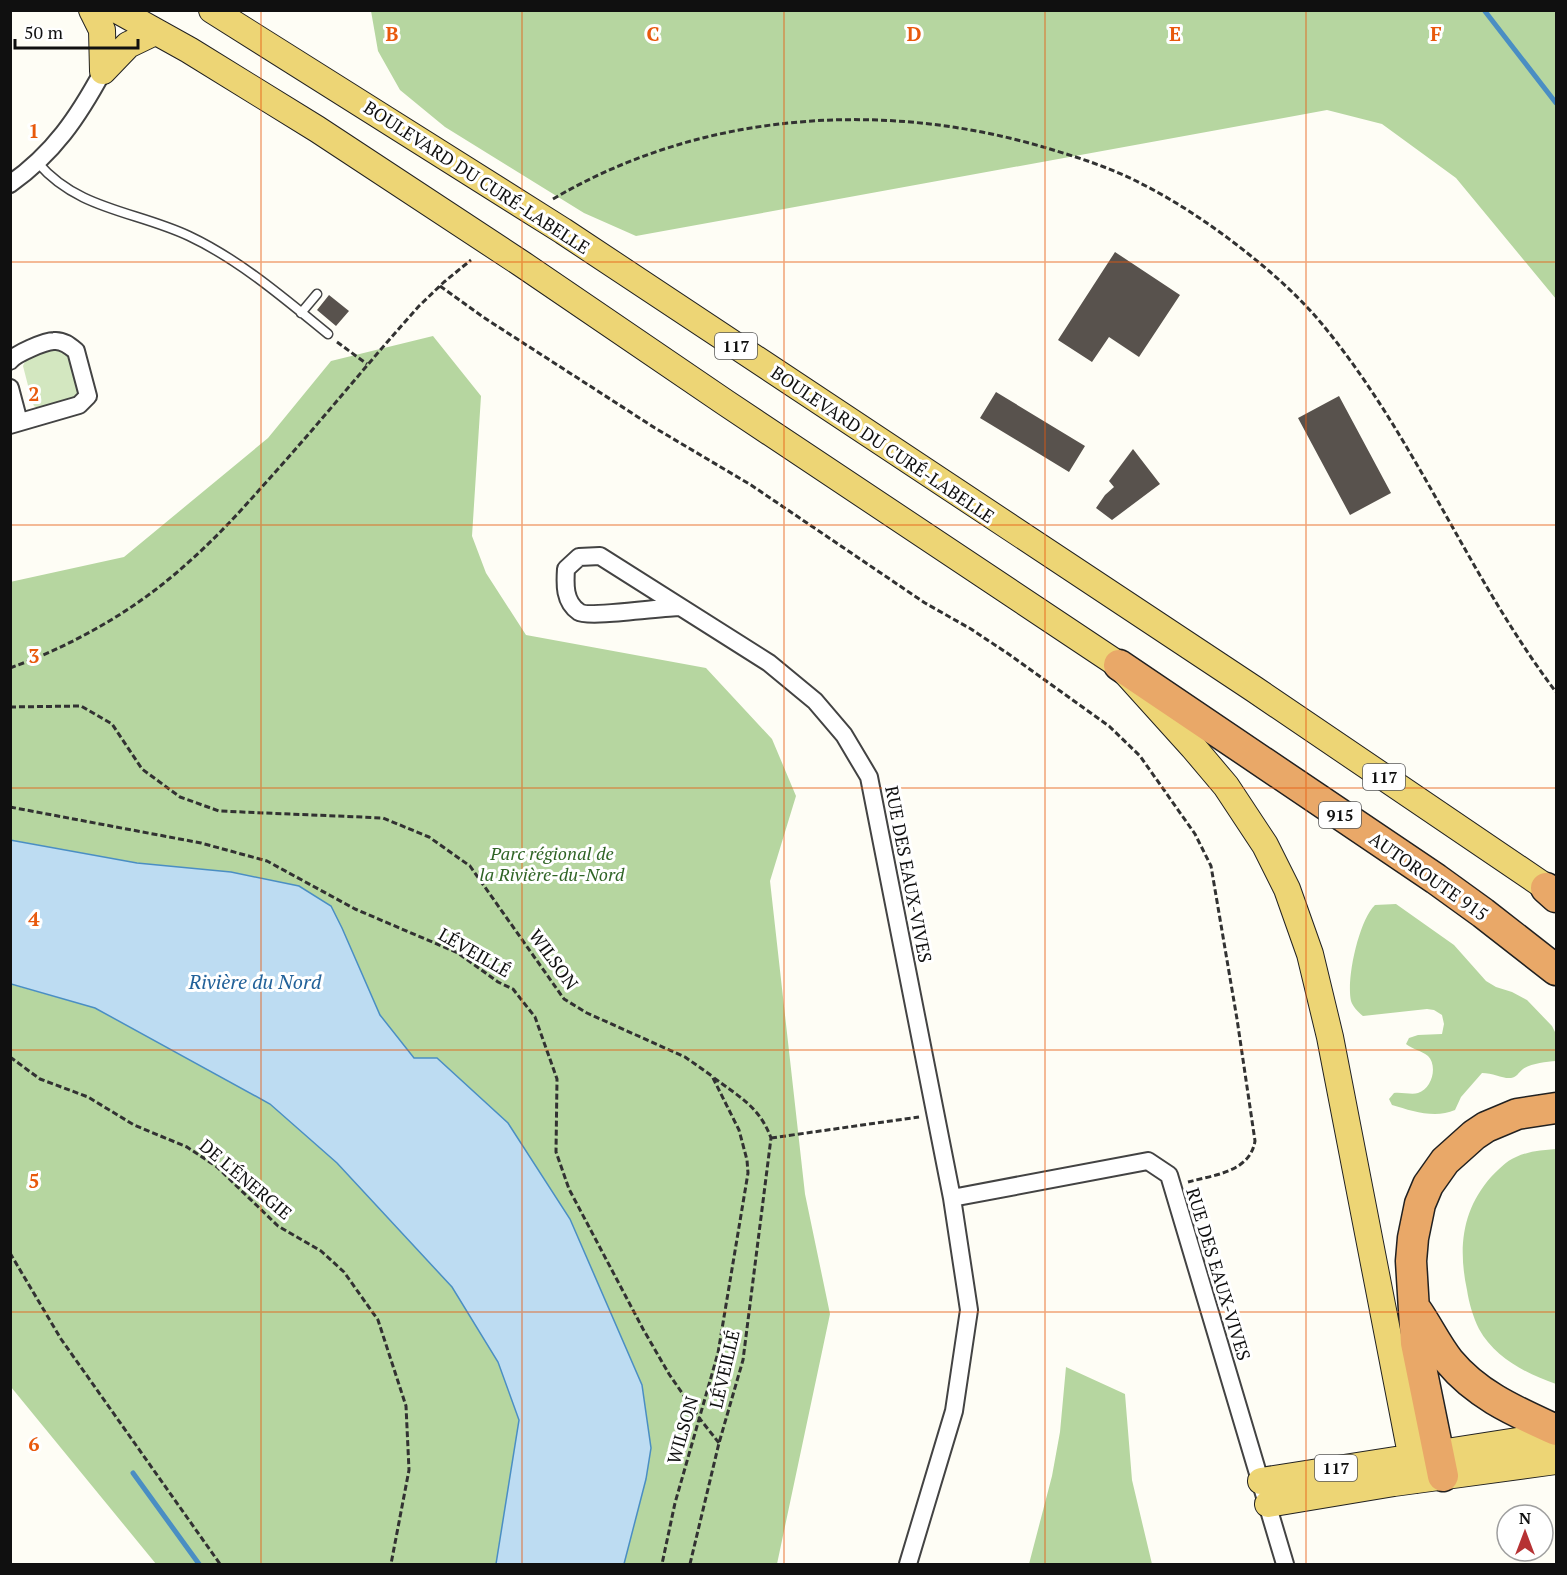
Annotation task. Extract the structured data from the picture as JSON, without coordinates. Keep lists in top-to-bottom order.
{
  "streets": {
    "highway": ["915", "AUTOROUTE 915"],
    "main road": ["BOULEVARD DU CURÉ-LABELLE", "117"],
    "street": ["RUE DES EAUX-VIVES"],
    "path": ["LÉVEILLÉ", "WILSON", "DE L'ÉNERGIE"]
  },
  "crossings": [
    ["117", "RUE DES EAUX-VIVES"],
    ["LÉVEILLÉ", "WILSON"]
  ],
  "water": ["Rivière du Nord"],
  "parks": ["Parc régional de la Rivière-du-Nord"],
  "scale_bar": "50 m",
  "north": "top",
  "grid": {
    "columns": [
      "B",
      "C",
      "D",
      "E",
      "F"
    ],
    "rows": [
      "1",
      "2",
      "3",
      "4",
      "5",
      "6"
    ]
  }
}
